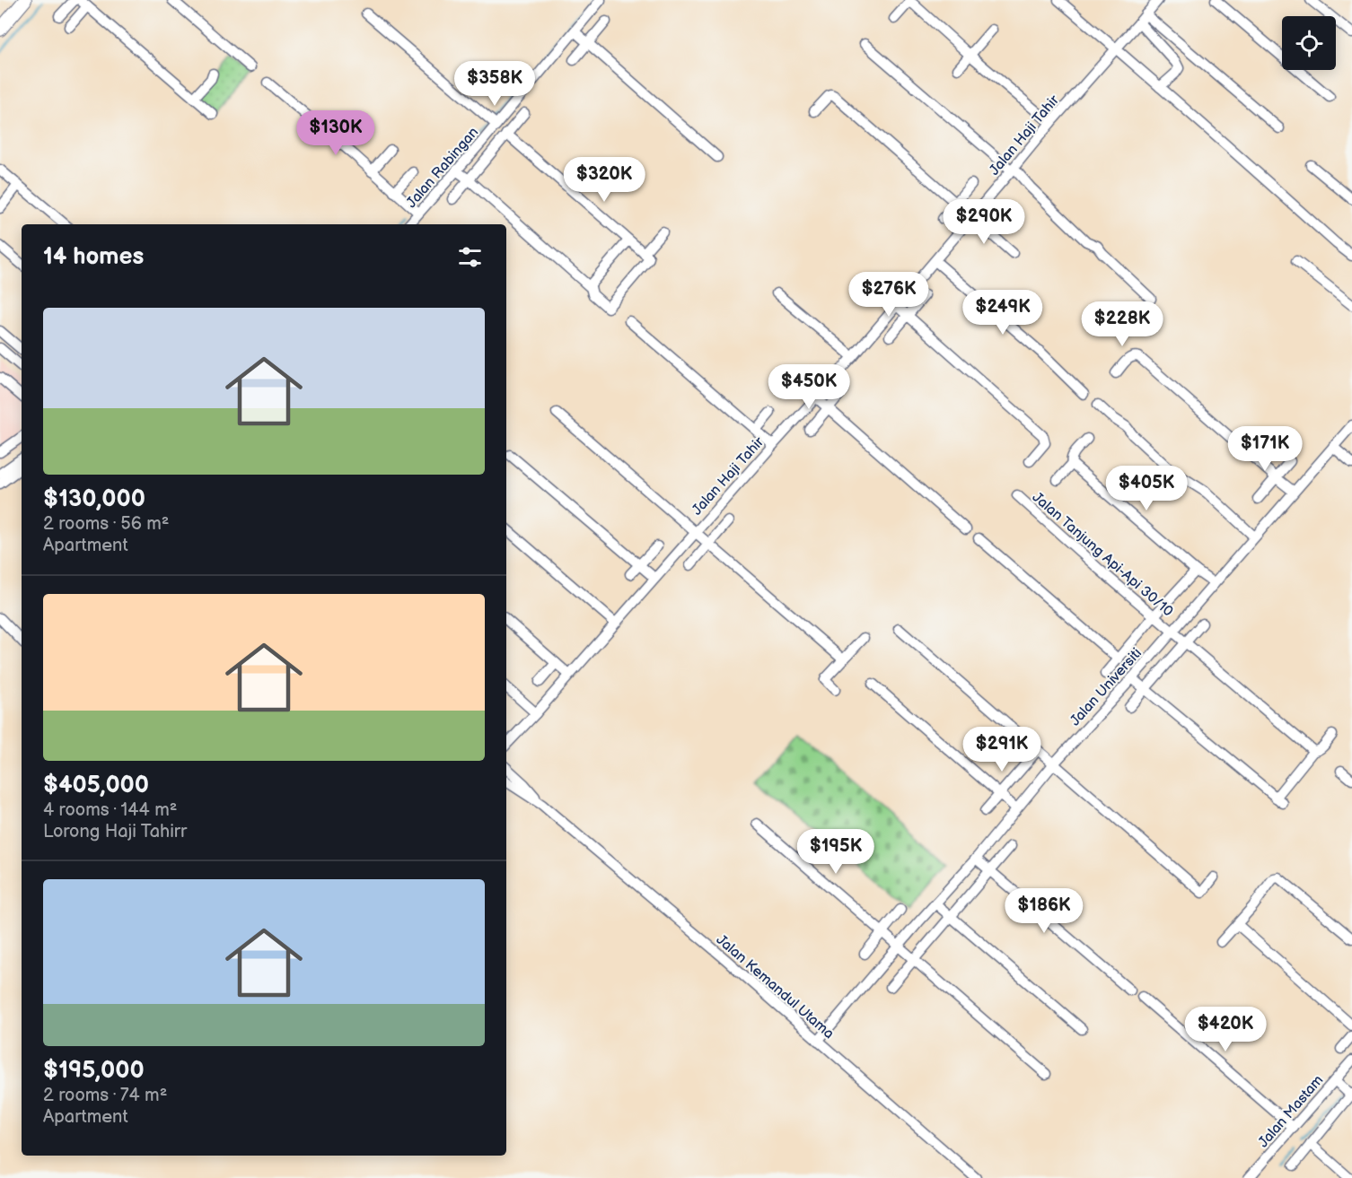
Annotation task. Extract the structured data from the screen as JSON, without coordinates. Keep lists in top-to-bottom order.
{
  "streets": {
    "street": [
      "Jalan Haji Tahir",
      "Jalan Rabingan",
      "Jalan Tanjung Api-Api 30/10",
      "Jalan Universiti",
      "Jalan Kemandul Utama",
      "Jalan Mastam"
    ]
  },
  "crossings": [
    ["Jalan Tanjung Api-Api 30/10", "Jalan Universiti"],
    ["Jalan Universiti", "Jalan Kemandul Utama"]
  ],
  "page": {
    "price": [
      "$358K",
      "$130K",
      "$320K",
      "$290K",
      "$276K",
      "$249K",
      "$228K",
      "$450K",
      "$171K",
      "$405K",
      "$291K",
      "$195K",
      "$186K",
      "$420K"
    ],
    "heading": "14 homes",
    "list": [
      {
        "name": "$130,000",
        "note": "2 rooms · 56 m² · Apartment"
      },
      {
        "name": "$405,000",
        "note": "4 rooms · 144 m² · Lorong Haji Tahirr"
      },
      {
        "name": "$195,000",
        "note": "2 rooms · 74 m² · Apartment"
      }
    ]
  }
}
